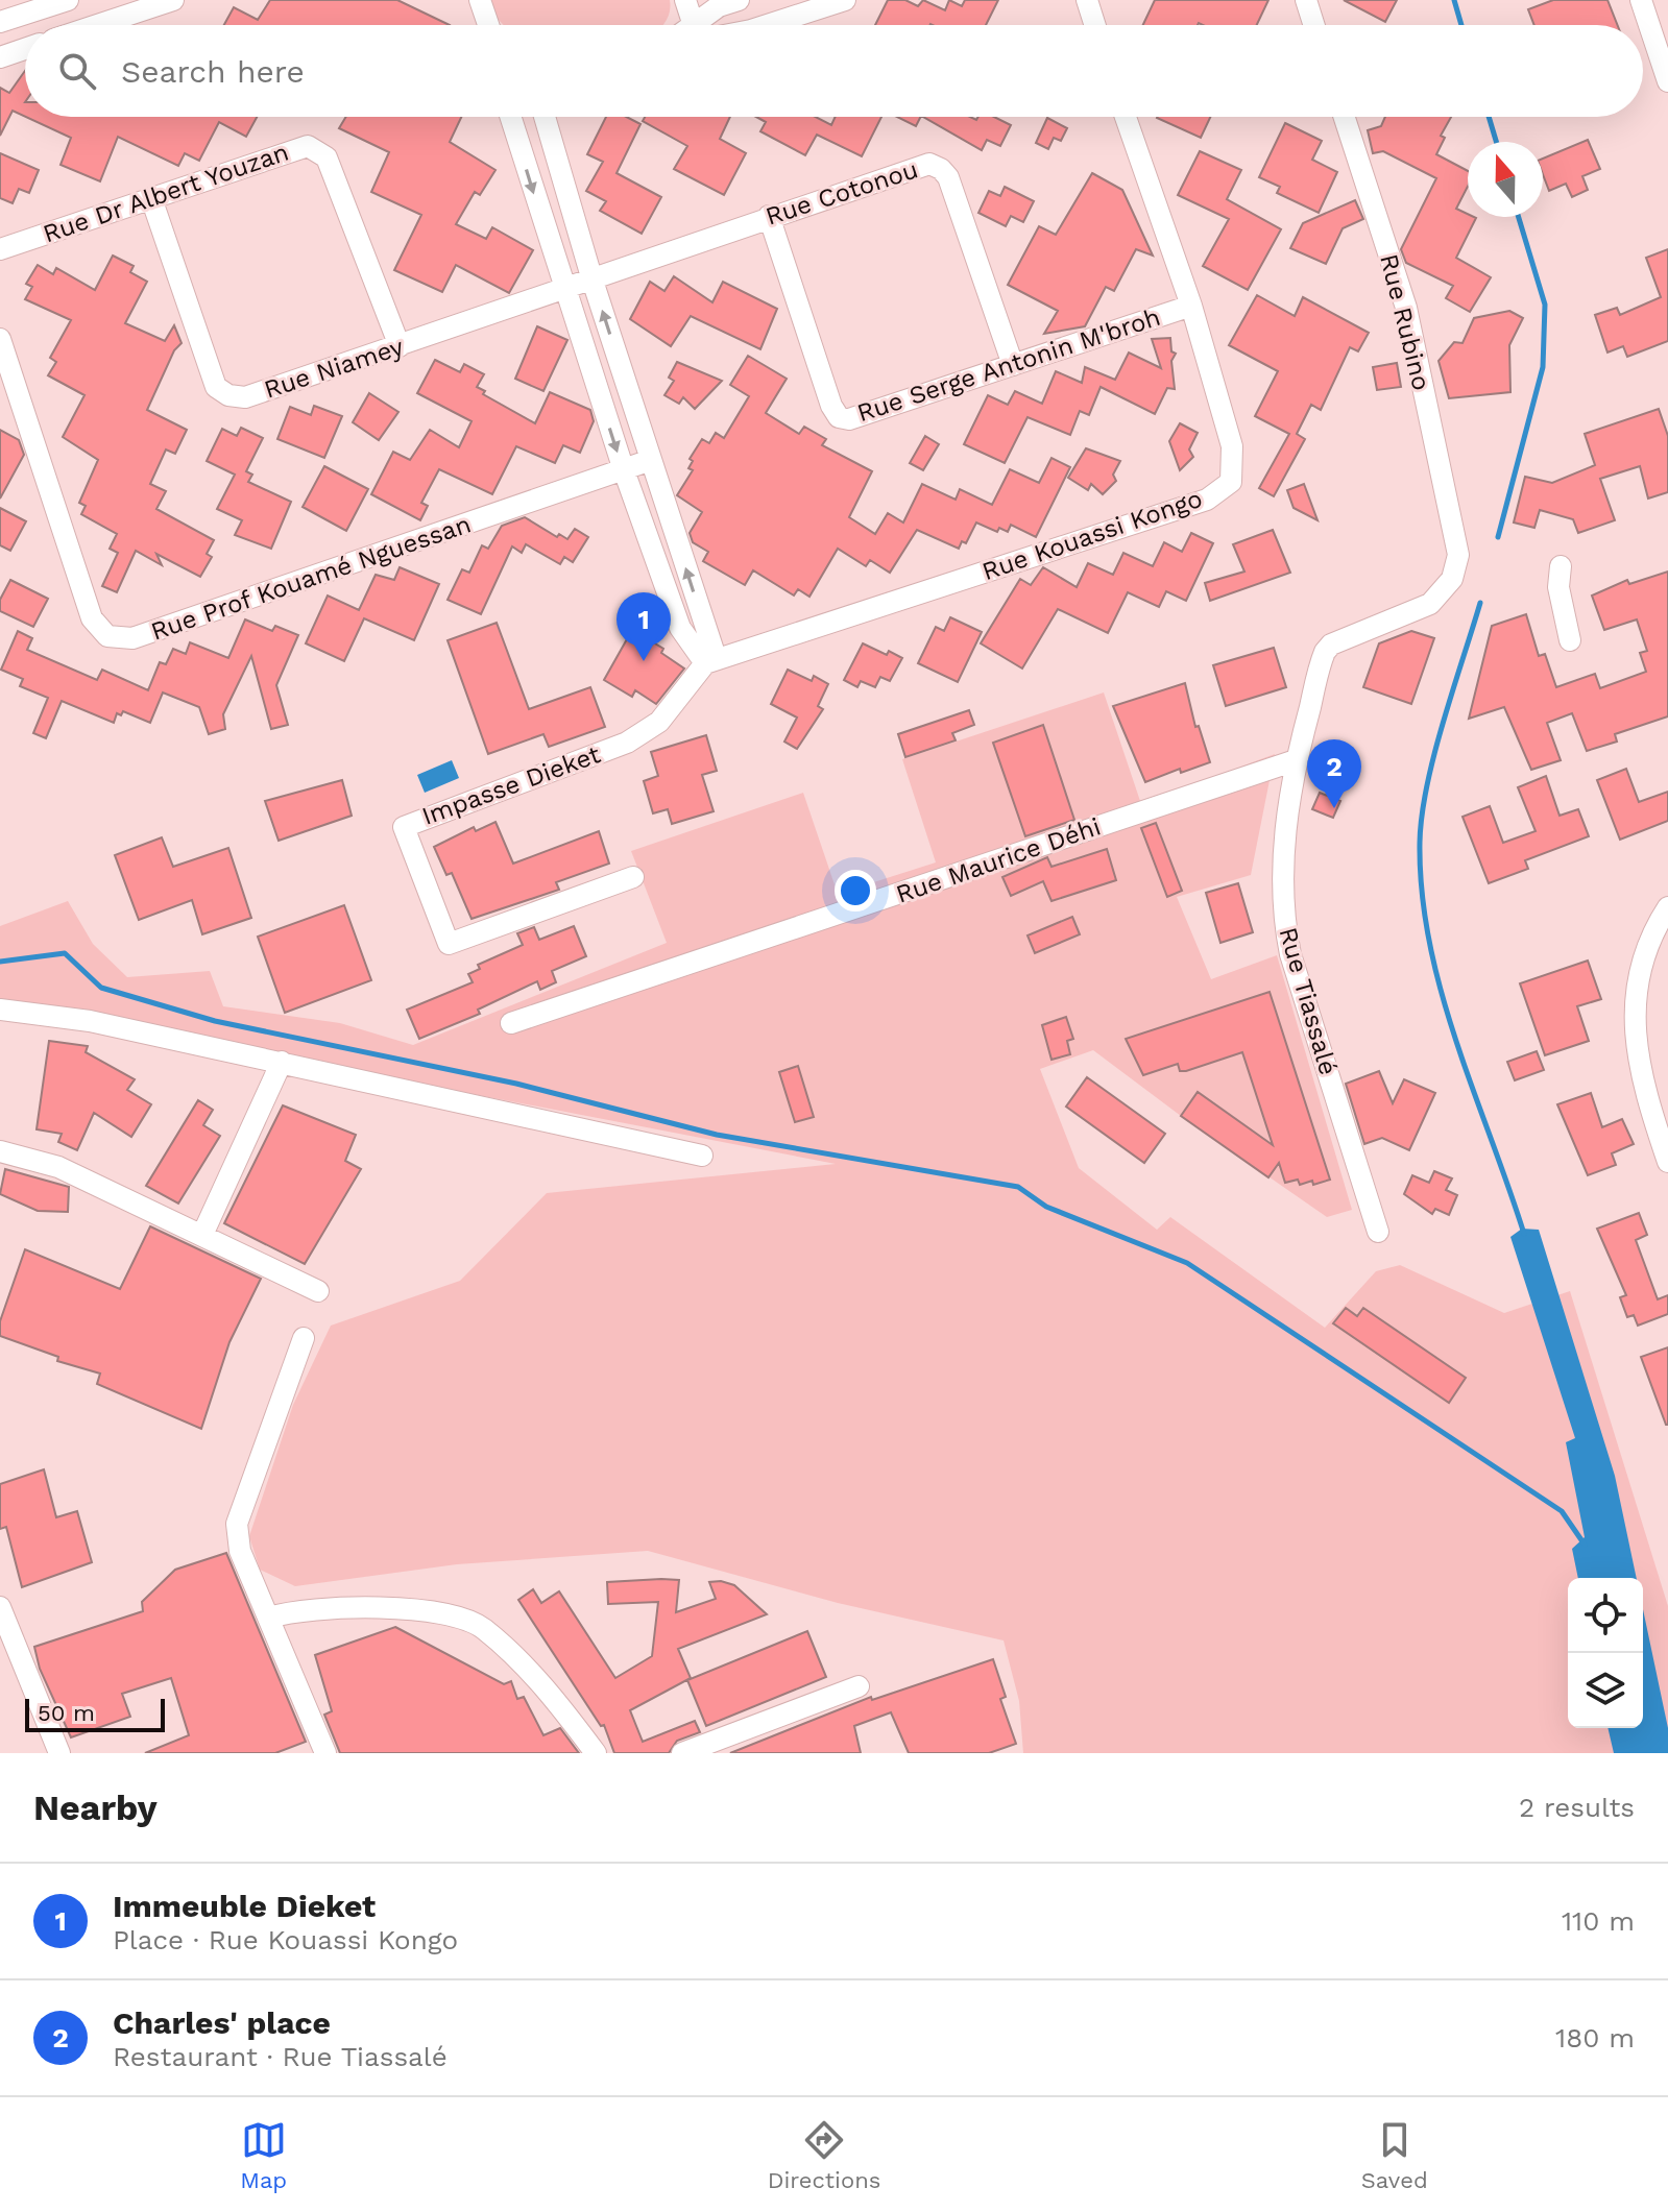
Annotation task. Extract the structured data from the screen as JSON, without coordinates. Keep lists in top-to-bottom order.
{
  "streets": {
    "street": [
      "Rue Dr Albert Youzan",
      "Rue Cotonou",
      "Rue Rubino",
      "Rue Serge Antonin M'broh",
      "Rue Niamey",
      "Rue Kouassi Kongo",
      "Rue Prof Kouamé Nguessan",
      "Impasse Dieket",
      "Rue Maurice Déhi",
      "Rue Tiassalé"
    ]
  },
  "crossings": [
    ["Rue Dr Albert Youzan", "Rue Niamey"],
    ["Rue Cotonou", "Rue Serge Antonin M'broh"],
    ["Rue Cotonou", "Rue Niamey"],
    ["Rue Rubino", "Rue Tiassalé"],
    ["Rue Serge Antonin M'broh", "Rue Kouassi Kongo"],
    ["Rue Kouassi Kongo", "Impasse Dieket"],
    ["Rue Maurice Déhi", "Rue Tiassalé"]
  ],
  "scale_bar": "50 m",
  "north": "top",
  "page": {
    "search": "Search here",
    "pins": ["1", "2"],
    "scale": "50 m",
    "heading": ["Nearby", "2 results"],
    "list": [
      {
        "mark": "1",
        "name": "Immeuble Dieket",
        "note": "Place · Rue Kouassi Kongo",
        "value": "110 m"
      },
      {
        "mark": "2",
        "name": "Charles' place",
        "note": "Restaurant · Rue Tiassalé",
        "value": "180 m"
      }
    ],
    "nav": ["Map", "Directions", "Saved"]
  }
}
